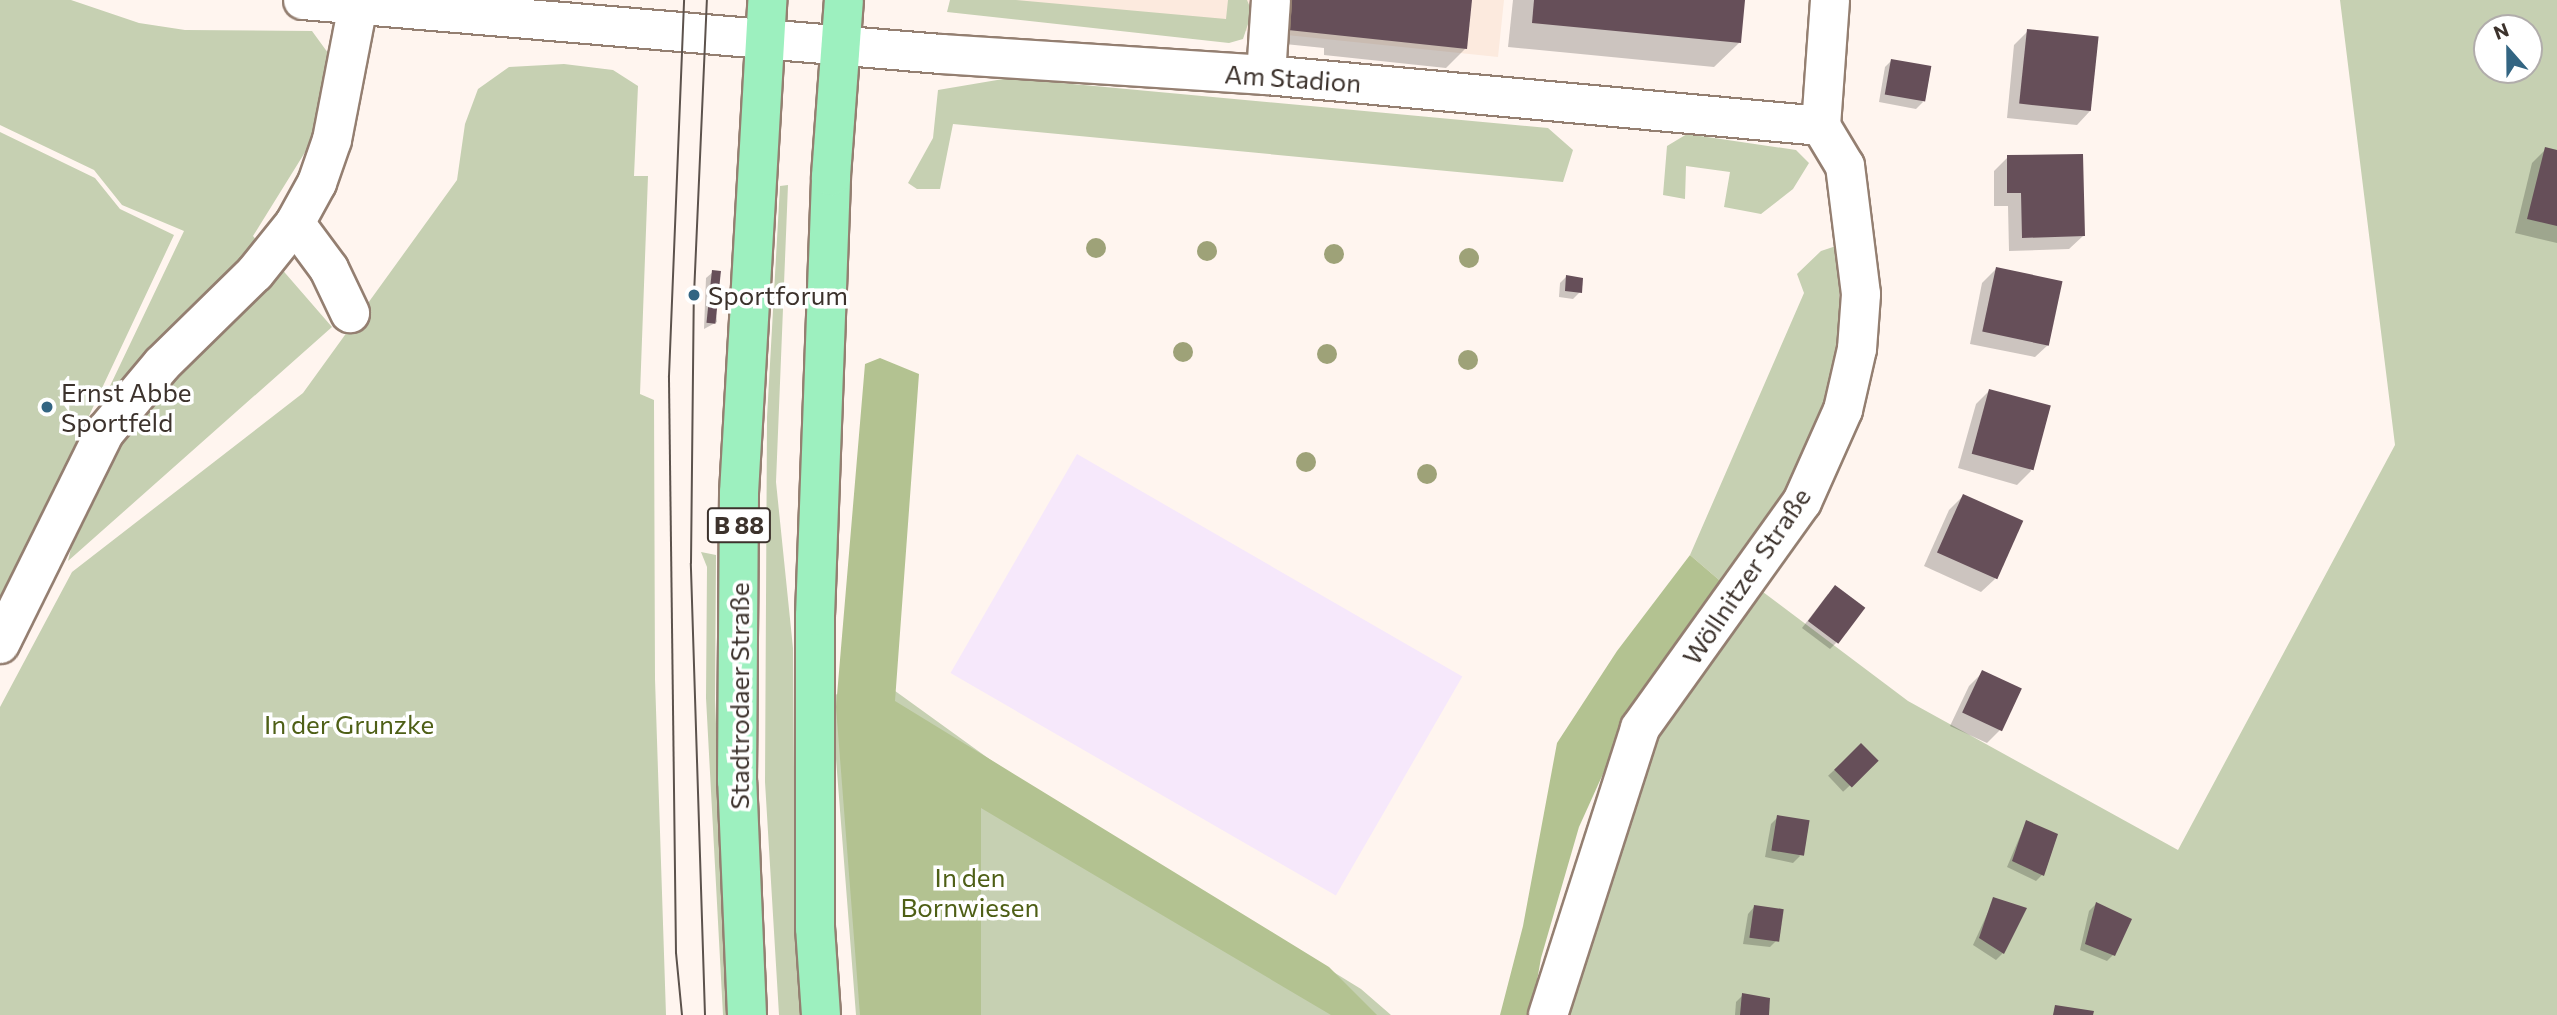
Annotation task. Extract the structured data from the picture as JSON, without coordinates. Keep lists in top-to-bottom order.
{
  "streets": {
    "main road": ["B 88", "Stadtrodaer Straße"],
    "street": ["Am Stadion", "Wöllnitzer Straße"]
  },
  "crossings": [
    ["Am Stadion", "Wöllnitzer Straße"],
    ["Am Stadion", "Stadtrodaer Straße"]
  ],
  "parks": ["In der Grunzke", "In den Bornwiesen"],
  "places": ["Sportforum", "Ernst Abbe Sportfeld"],
  "north": "top"
}
